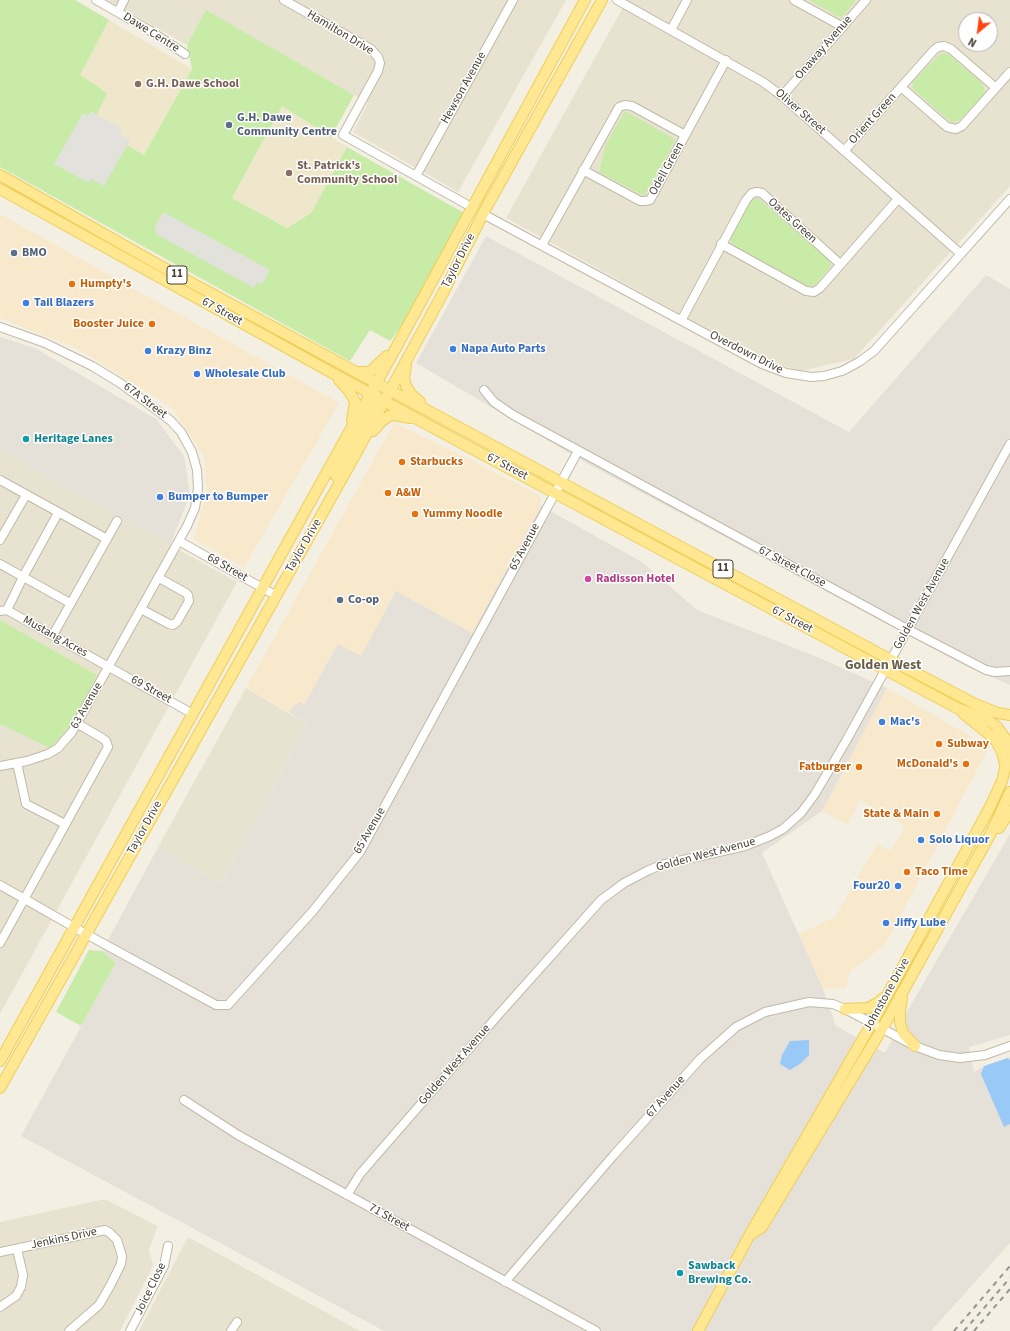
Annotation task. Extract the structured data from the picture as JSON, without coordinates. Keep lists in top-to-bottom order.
{
  "streets": {
    "main road": [
      "Taylor Drive",
      "11",
      "67 Street",
      "Johnstone Drive"
    ],
    "street": [
      "Dawe Centre",
      "Hamilton Drive",
      "Onaway Avenue",
      "Hewson Avenue",
      "Oliver Street",
      "Orient Green",
      "Odell Green",
      "Oates Green",
      "Overdown Drive",
      "67A Street",
      "65 Avenue",
      "67 Street Close",
      "68 Street",
      "Golden West Avenue",
      "Mustang Acres",
      "69 Street",
      "63 Avenue",
      "67 Avenue",
      "71 Street",
      "Jenkins Drive",
      "Joice Close"
    ]
  },
  "crossings": [
    ["Hamilton Drive", "Hewson Avenue"],
    ["Hamilton Drive", "Taylor Drive"],
    ["Onaway Avenue", "Oliver Street"],
    ["Oliver Street", "Orient Green"],
    ["Oliver Street", "Odell Green"],
    ["Oliver Street", "Overdown Drive"],
    ["Odell Green", "Overdown Drive"],
    ["Oates Green", "Overdown Drive"],
    ["Taylor Drive", "67 Street"],
    ["Taylor Drive", "Overdown Drive"],
    ["Taylor Drive", "65 Avenue"],
    ["Taylor Drive", "68 Street"],
    ["Taylor Drive", "69 Street"],
    ["67 Street", "65 Avenue"],
    ["67 Street", "Golden West Avenue"],
    ["67 Street", "Johnstone Drive"],
    ["67A Street", "68 Street"],
    ["67A Street", "63 Avenue"],
    ["67 Street Close", "Golden West Avenue"],
    ["68 Street", "63 Avenue"],
    ["Golden West Avenue", "71 Street"],
    ["Mustang Acres", "69 Street"],
    ["Mustang Acres", "63 Avenue"],
    ["69 Street", "63 Avenue"],
    ["Johnstone Drive", "67 Avenue"],
    ["67 Avenue", "71 Street"]
  ],
  "districts": ["Golden West"],
  "places": [
    "G.H. Dawe School",
    "G.H. Dawe Community Centre",
    "St. Patrick's Community School",
    "BMO",
    "Humpty's",
    "Tail Blazers",
    "Booster Juice",
    "Napa Auto Parts",
    "Krazy Binz",
    "Wholesale Club",
    "Heritage Lanes",
    "Starbucks",
    "A&W",
    "Bumper to Bumper",
    "Yummy Noodle",
    "Radisson Hotel",
    "Co-op",
    "Mac's",
    "Subway",
    "McDonald's",
    "Fatburger",
    "State & Main",
    "Solo Liquor",
    "Taco Time",
    "Four20",
    "Jiffy Lube",
    "Sawback Brewing Co."
  ],
  "north": "bottom left"
}
